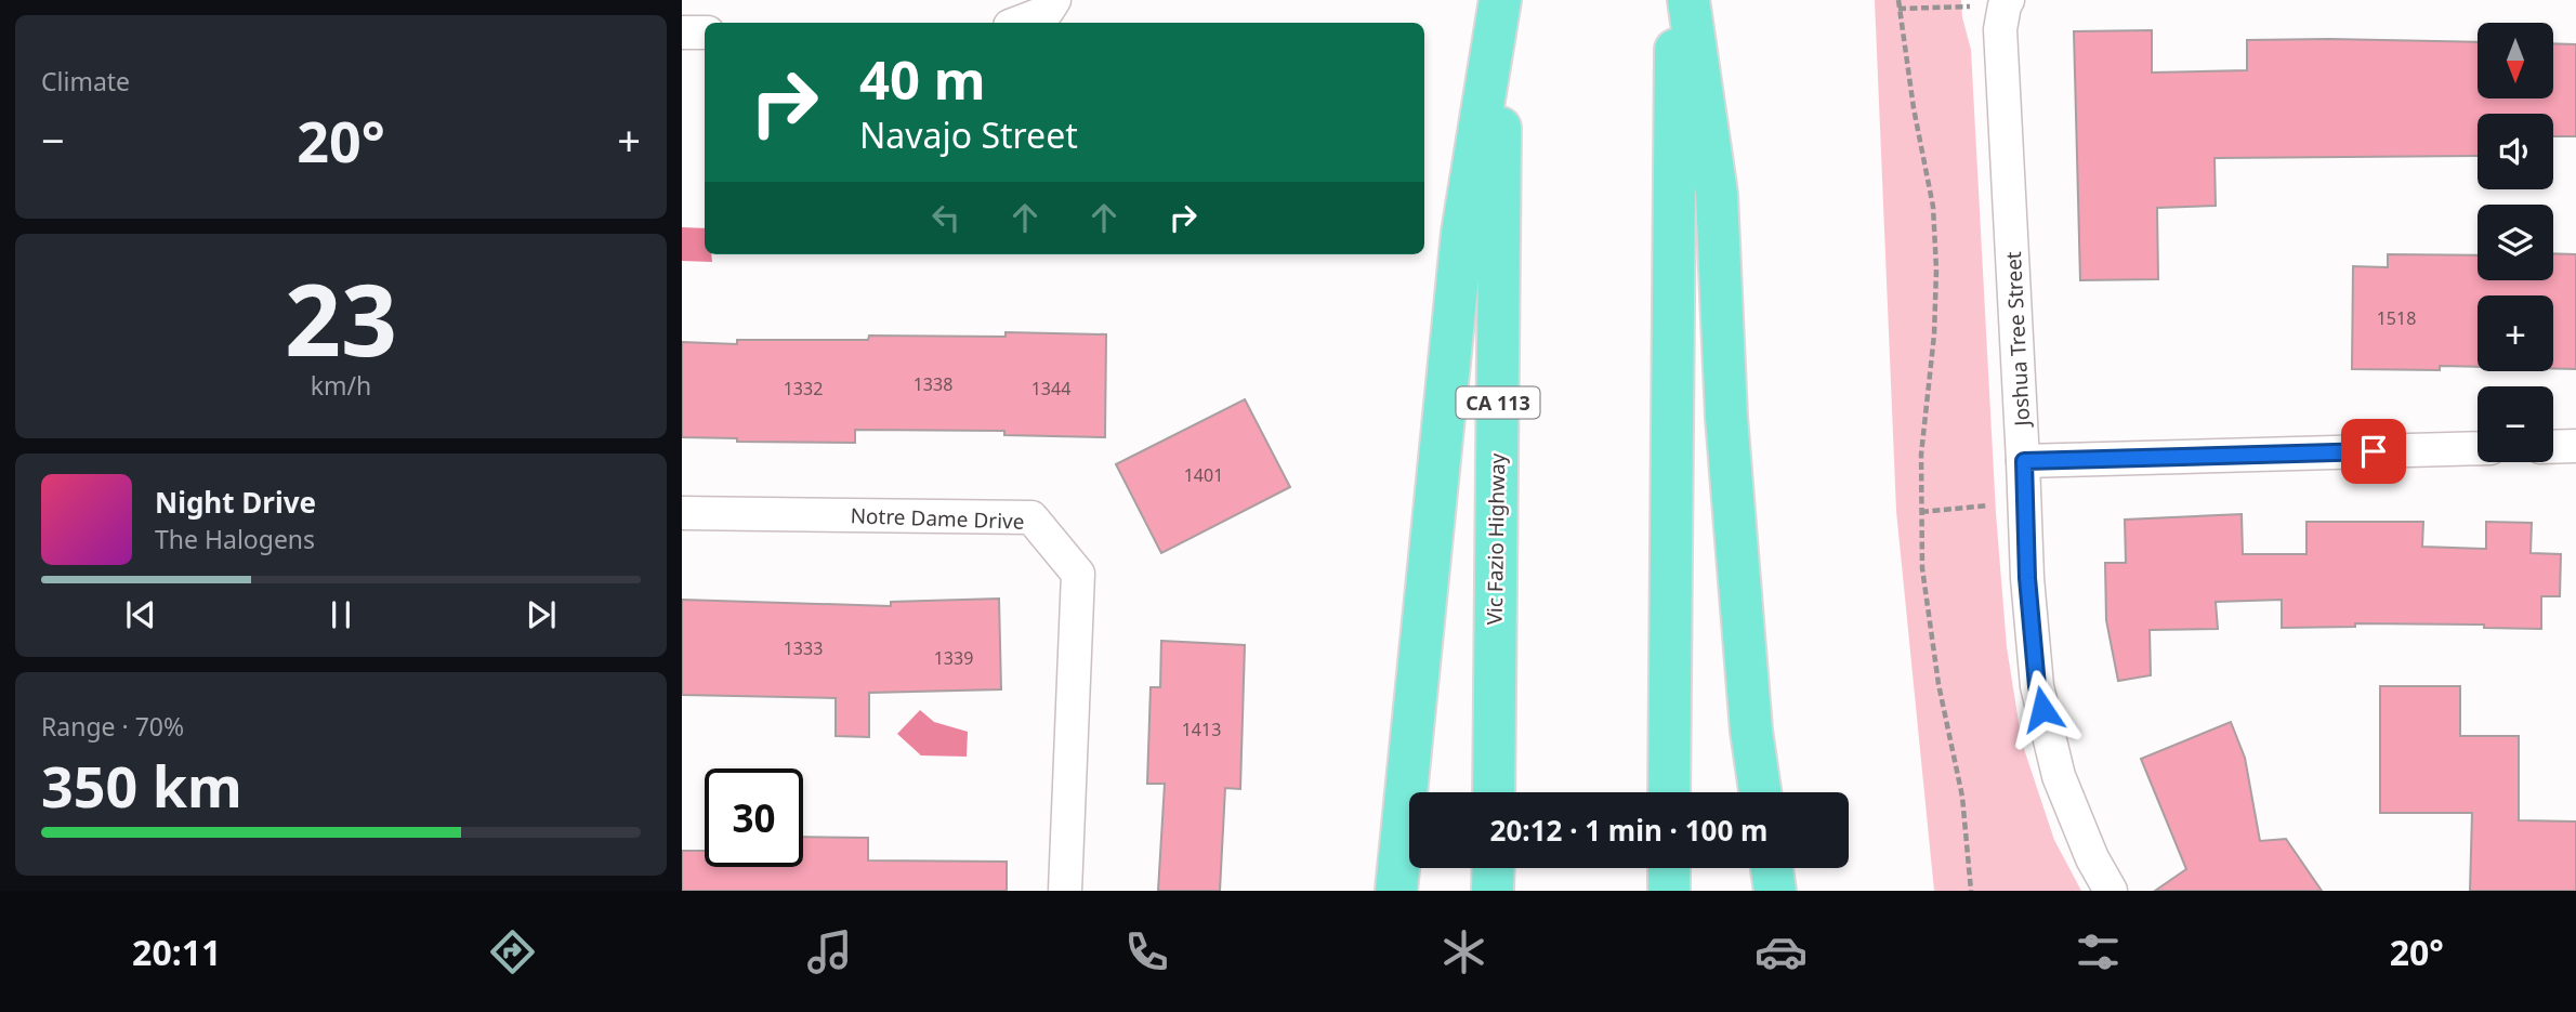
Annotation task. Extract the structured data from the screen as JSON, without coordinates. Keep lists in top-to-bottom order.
{
  "streets": {
    "highway": ["CA 113", "Vic Fazio Highway"],
    "street": ["Joshua Tree Street", "Notre Dame Drive"]
  },
  "house_numbers": [
    "1518",
    "1338",
    "1332",
    "1344",
    "1401",
    "1333",
    "1339",
    "1413"
  ],
  "north": "bottom",
  "page": {
    "tile": [
      "Climate",
      ["23", "km/h"],
      ["Range · 70%", "350 km"]
    ],
    "map_buttons": ["+", "−"],
    "turn": ["40 m", "Navajo Street"],
    "heat": ["−", "20°", "+"],
    "song": ["Night Drive", "The Halogens"],
    "limit": "30",
    "trip": "20:12 · 1 min · 100 m",
    "tabs": ["20:11", "20°"]
  }
}
